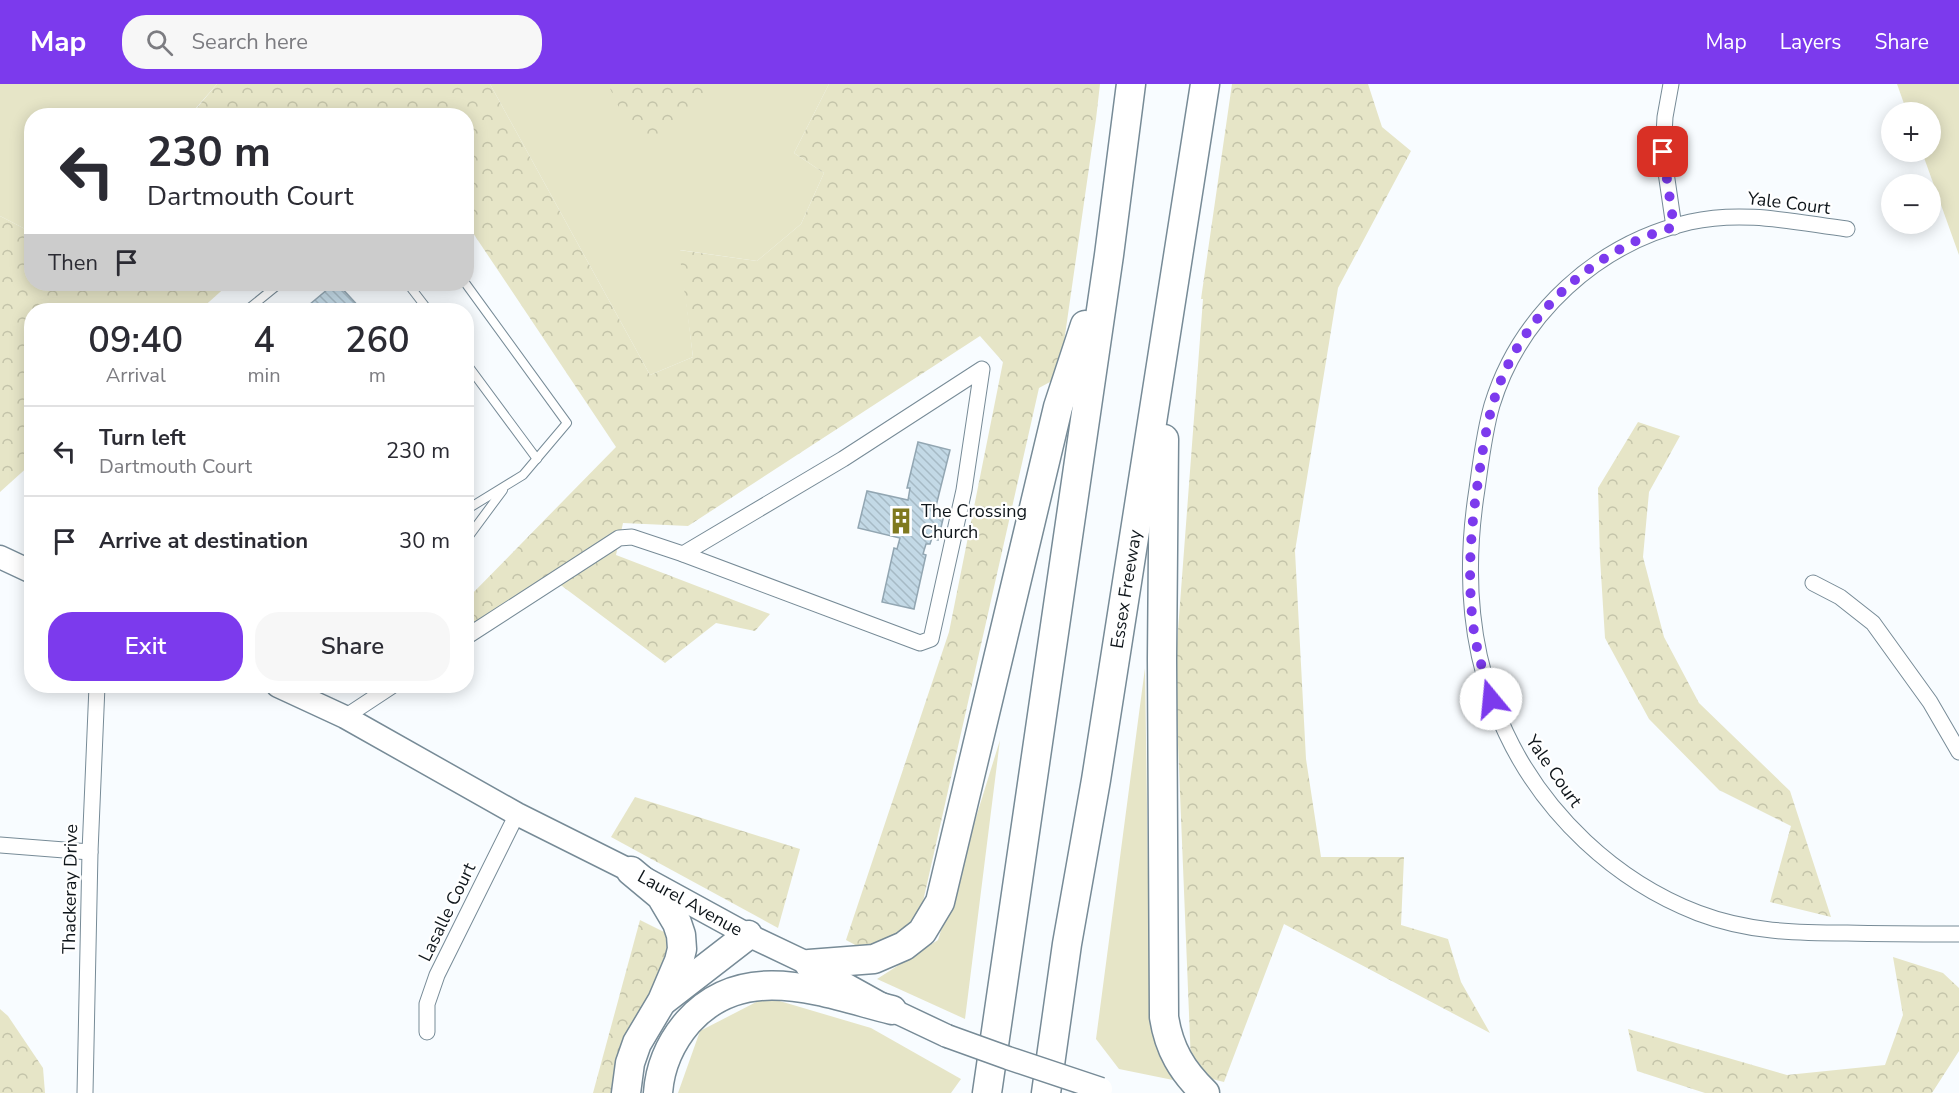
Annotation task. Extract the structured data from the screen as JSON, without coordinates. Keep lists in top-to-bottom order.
{
  "streets": {
    "highway": ["Essex Freeway"],
    "main road": ["Laurel Avenue"],
    "street": ["Yale Court", "Thackeray Drive", "Lasalle Court"]
  },
  "crossings": [
    ["Laurel Avenue", "Lasalle Court"]
  ],
  "places": {
    "building": ["The Crossing Church"]
  },
  "page": {
    "header": "Map",
    "search": "Search here",
    "nav": ["Map", "Layers", "Share"],
    "map_buttons": ["+", "−"],
    "turn": ["230 m", "Dartmouth Court"],
    "then": "Then",
    "eta": [
      "09:40",
      "Arrival",
      "4",
      "min",
      "260",
      "m"
    ],
    "list": [
      {
        "name": "Turn left",
        "note": "Dartmouth Court",
        "value": "230 m"
      },
      {
        "name": "Arrive at destination",
        "value": "30 m"
      }
    ],
    "buttons": ["Exit", "Share"]
  }
}
